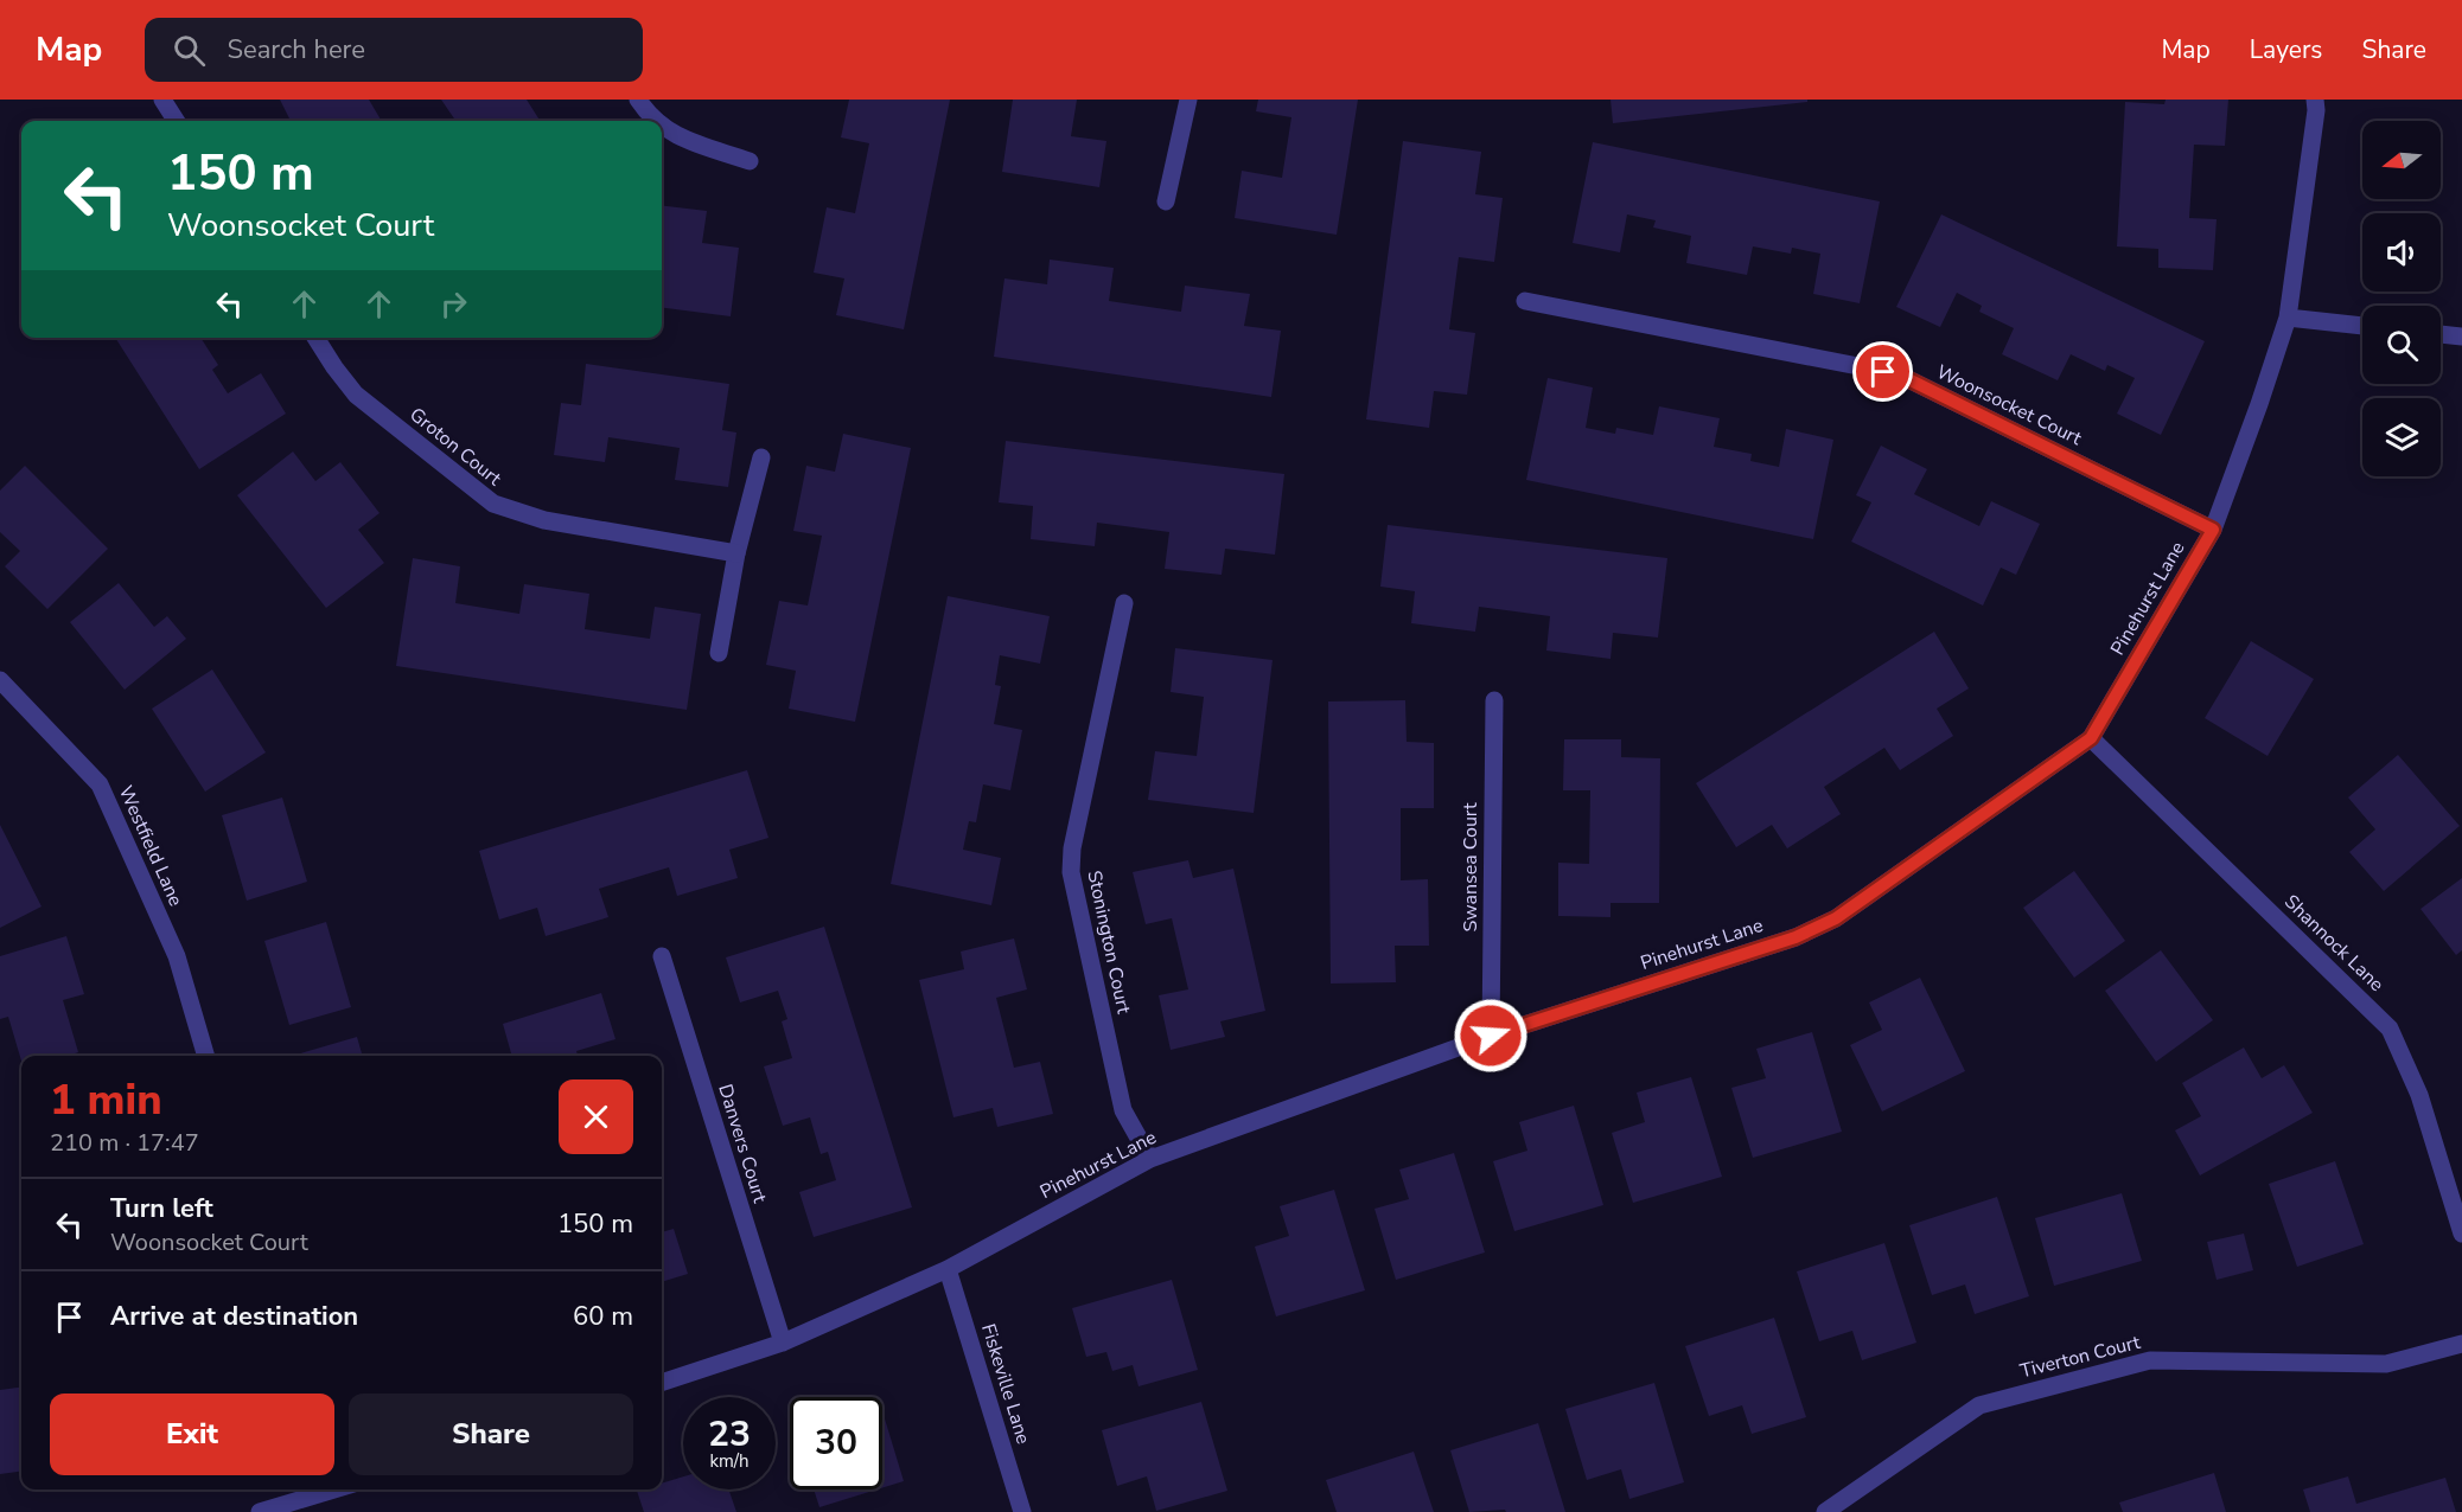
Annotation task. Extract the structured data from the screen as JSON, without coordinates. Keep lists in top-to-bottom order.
{
  "streets": {
    "street": [
      "Woonsocket Court",
      "Groton Court",
      "Pinehurst Lane",
      "Westfield Lane",
      "Swansea Court",
      "Stonington Court",
      "Shannock Lane",
      "Danvers Court",
      "Tiverton Court",
      "Fiskeville Lane"
    ]
  },
  "crossings": [
    ["Woonsocket Court", "Pinehurst Lane"],
    ["Pinehurst Lane", "Swansea Court"],
    ["Pinehurst Lane", "Stonington Court"],
    ["Pinehurst Lane", "Shannock Lane"],
    ["Pinehurst Lane", "Danvers Court"],
    ["Pinehurst Lane", "Fiskeville Lane"]
  ],
  "north": "left",
  "page": {
    "header": "Map",
    "search": "Search here",
    "nav": ["Map", "Layers", "Share"],
    "turn": ["150 m", "Woonsocket Court"],
    "heading": ["1 min", "210 m · 17:47"],
    "list": [
      {
        "name": "Turn left",
        "note": "Woonsocket Court",
        "value": "150 m"
      },
      {
        "name": "Arrive at destination",
        "value": "60 m"
      }
    ],
    "buttons": ["Exit", "Share"],
    "speed": "23 km/h",
    "limit": "30"
  }
}
